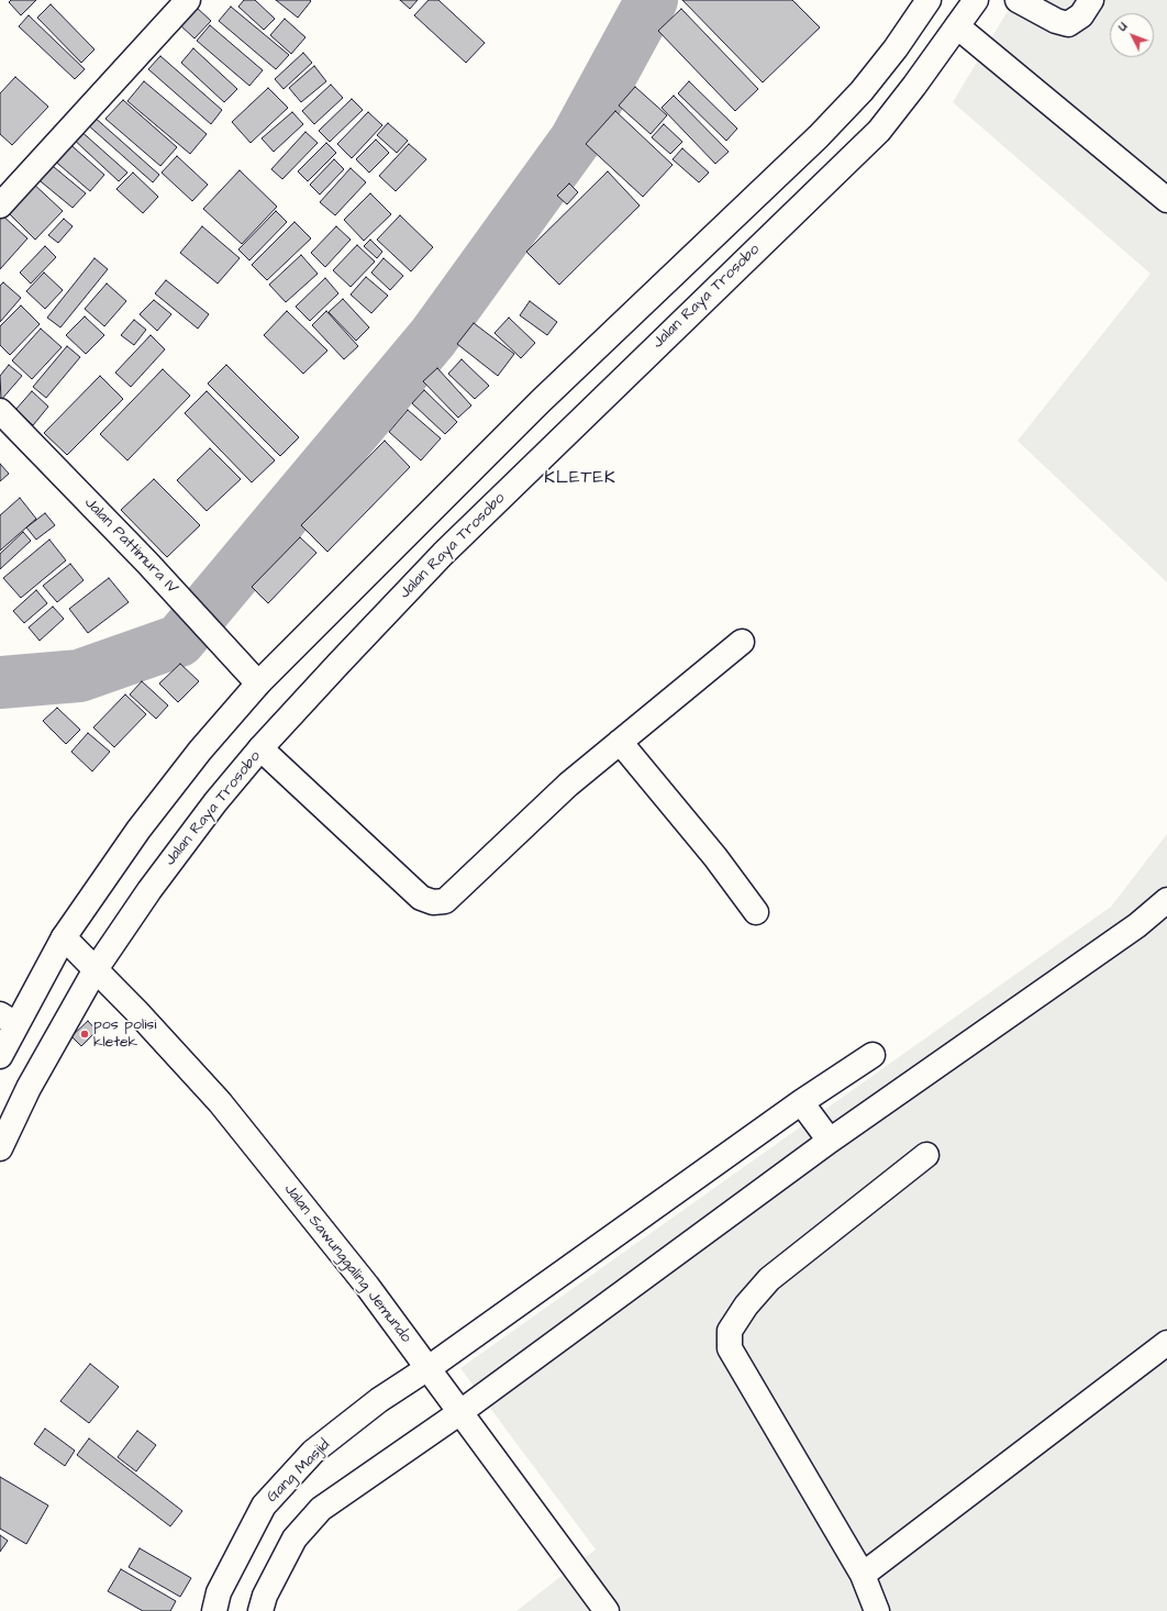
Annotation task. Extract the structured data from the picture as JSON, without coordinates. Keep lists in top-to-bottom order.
{
  "streets": {
    "main road": [
      "Jalan Raya Trosobo",
      "Jalan Pattimura IV",
      "Jalan Sawunggaling Jemundo",
      "Gang Masjid"
    ]
  },
  "crossings": [
    ["Jalan Raya Trosobo", "Jalan Sawunggaling Jemundo"],
    ["Jalan Sawunggaling Jemundo", "Gang Masjid"]
  ],
  "districts": ["KLETEK"],
  "places": ["pos polisi kletek"],
  "north": "top left"
}
